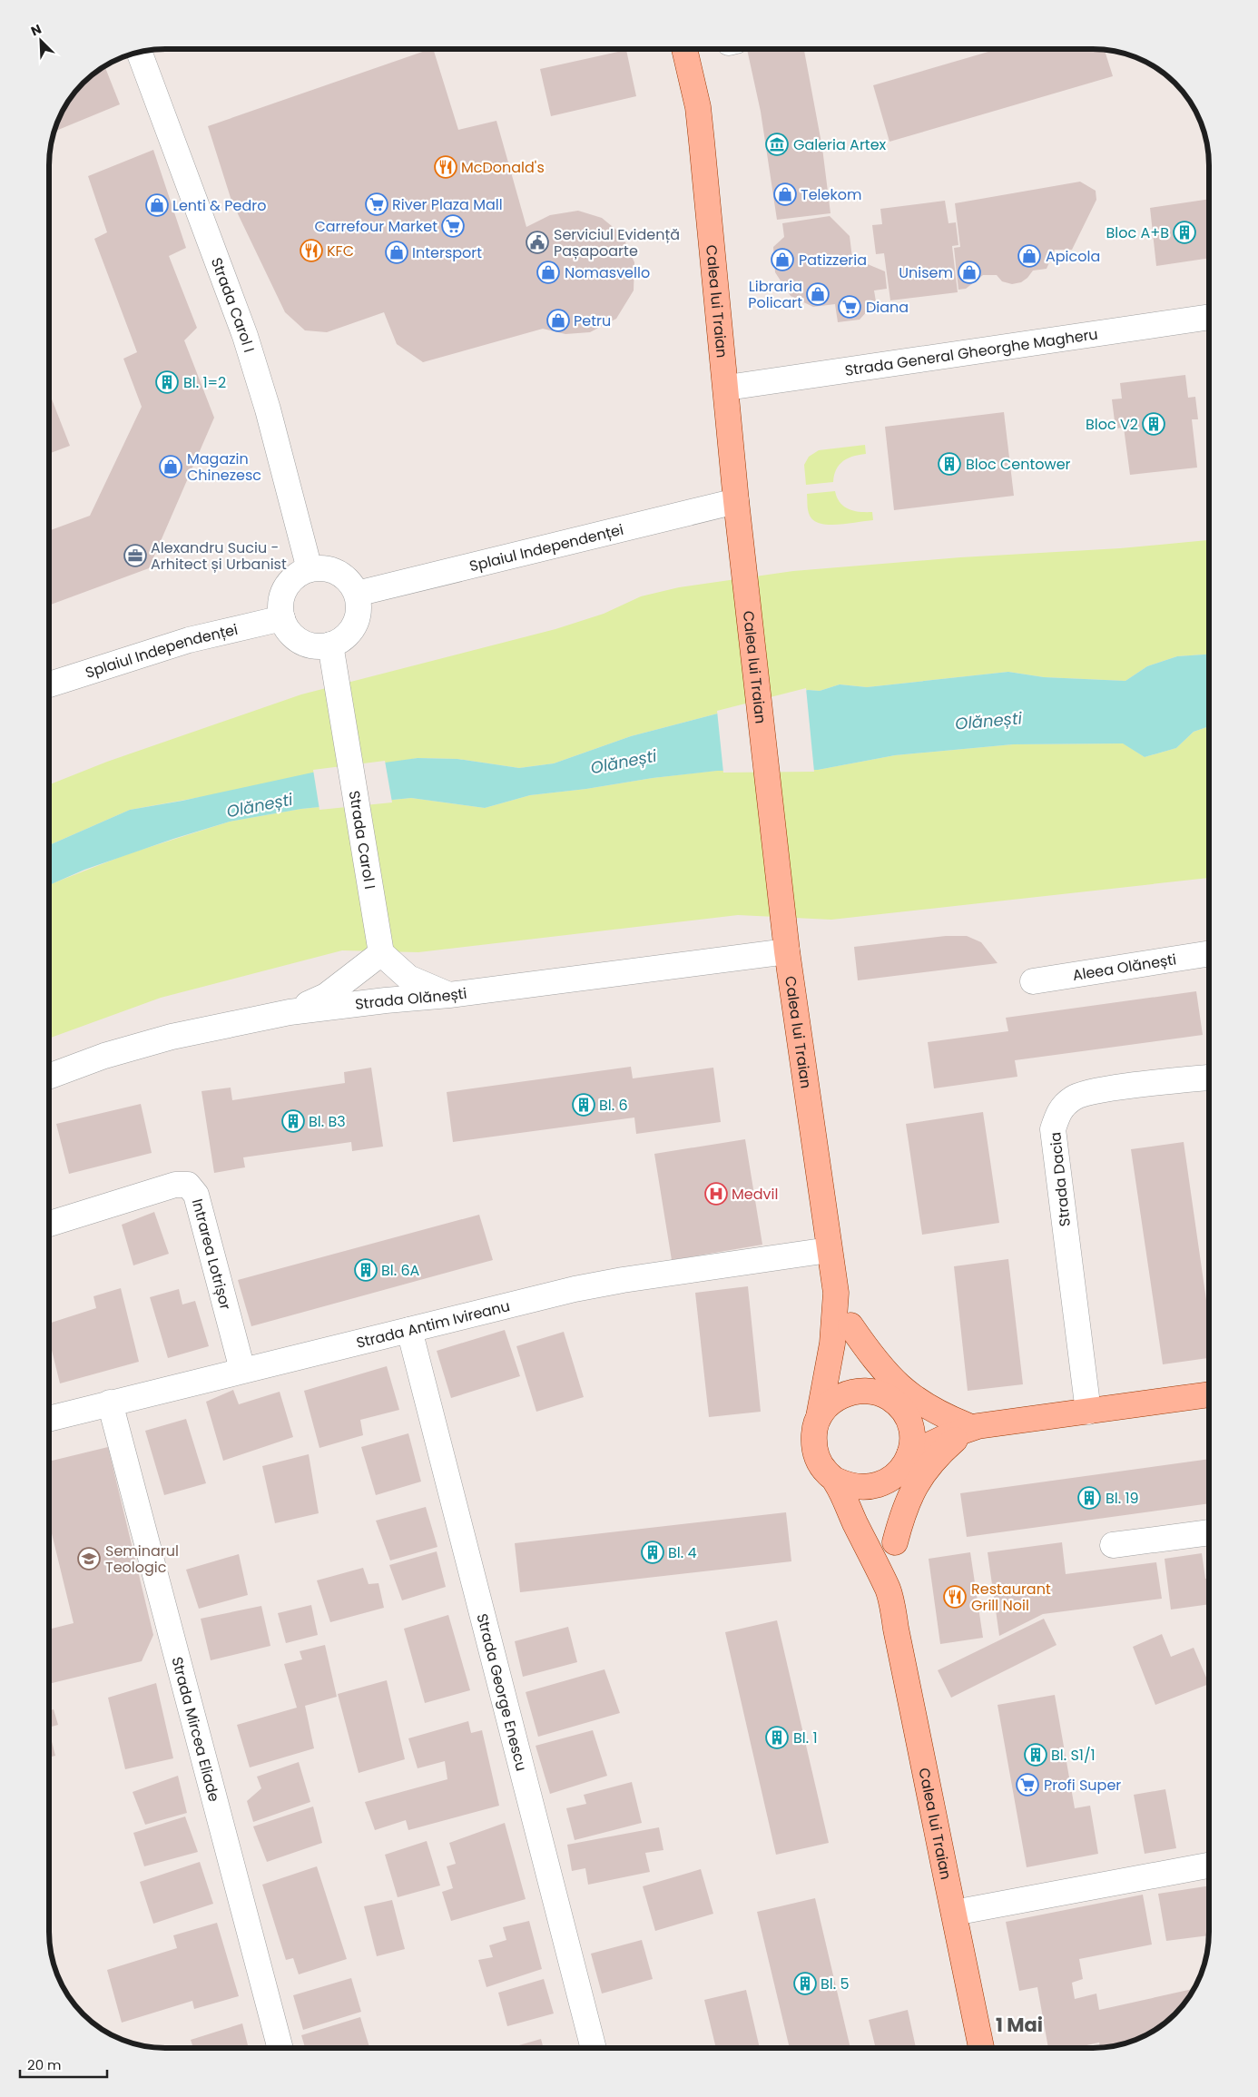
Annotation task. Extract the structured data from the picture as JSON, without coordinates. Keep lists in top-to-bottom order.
{
  "streets": {
    "main road": ["Calea lui Traian"],
    "street": [
      "Strada Carol I",
      "Strada General Gheorghe Magheru",
      "Splaiul Independenței",
      "Aleea Olănești",
      "Strada Olănești",
      "Strada Dacia",
      "Intrarea Lotrișor",
      "Strada Antim Ivireanu",
      "Strada George Enescu",
      "Strada Mircea Eliade"
    ]
  },
  "crossings": [
    ["Calea lui Traian", "Strada General Gheorghe Magheru"],
    ["Calea lui Traian", "Splaiul Independenței"],
    ["Calea lui Traian", "Strada Olănești"],
    ["Calea lui Traian", "Strada Antim Ivireanu"],
    ["Strada Carol I", "Splaiul Independenței"],
    ["Intrarea Lotrișor", "Strada Antim Ivireanu"],
    ["Strada Antim Ivireanu", "Strada George Enescu"],
    ["Strada Antim Ivireanu", "Strada Mircea Eliade"]
  ],
  "districts": ["1 Mai"],
  "water": ["Olănești"],
  "places": {
    "museum": ["Galeria Artex"],
    "restaurant": ["McDonald's", "KFC", "Restaurant Grill Noil"],
    "shop": [
      "Telekom",
      "Lenti & Pedro",
      "Intersport",
      "Apicola",
      "Patizzeria",
      "Nomasvello",
      "Unisem",
      "Libraria Policart",
      "Petru",
      "Magazin Chinezesc"
    ],
    "supermarket": [
      "River Plaza Mall",
      "Carrefour Market",
      "Diana",
      "Profi Super"
    ],
    "building": [
      "Bloc A+B",
      "Bl. 1=2",
      "Bloc V2",
      "Bloc Centower",
      "Bl. 6",
      "Bl. B3",
      "Bl. 6A",
      "Bl. 19",
      "Bl. 4",
      "Bl. 1",
      "Bl. S1/1",
      "Bl. 5"
    ],
    "public building": ["Serviciul Evidență Pașapoarte"],
    "office": ["Alexandru Suciu - Arhitect și Urbanist"],
    "hospital": ["Medvil"],
    "school or university": ["Seminarul Teologic"]
  },
  "scale_bar": "20 m",
  "north": "top left"
}
